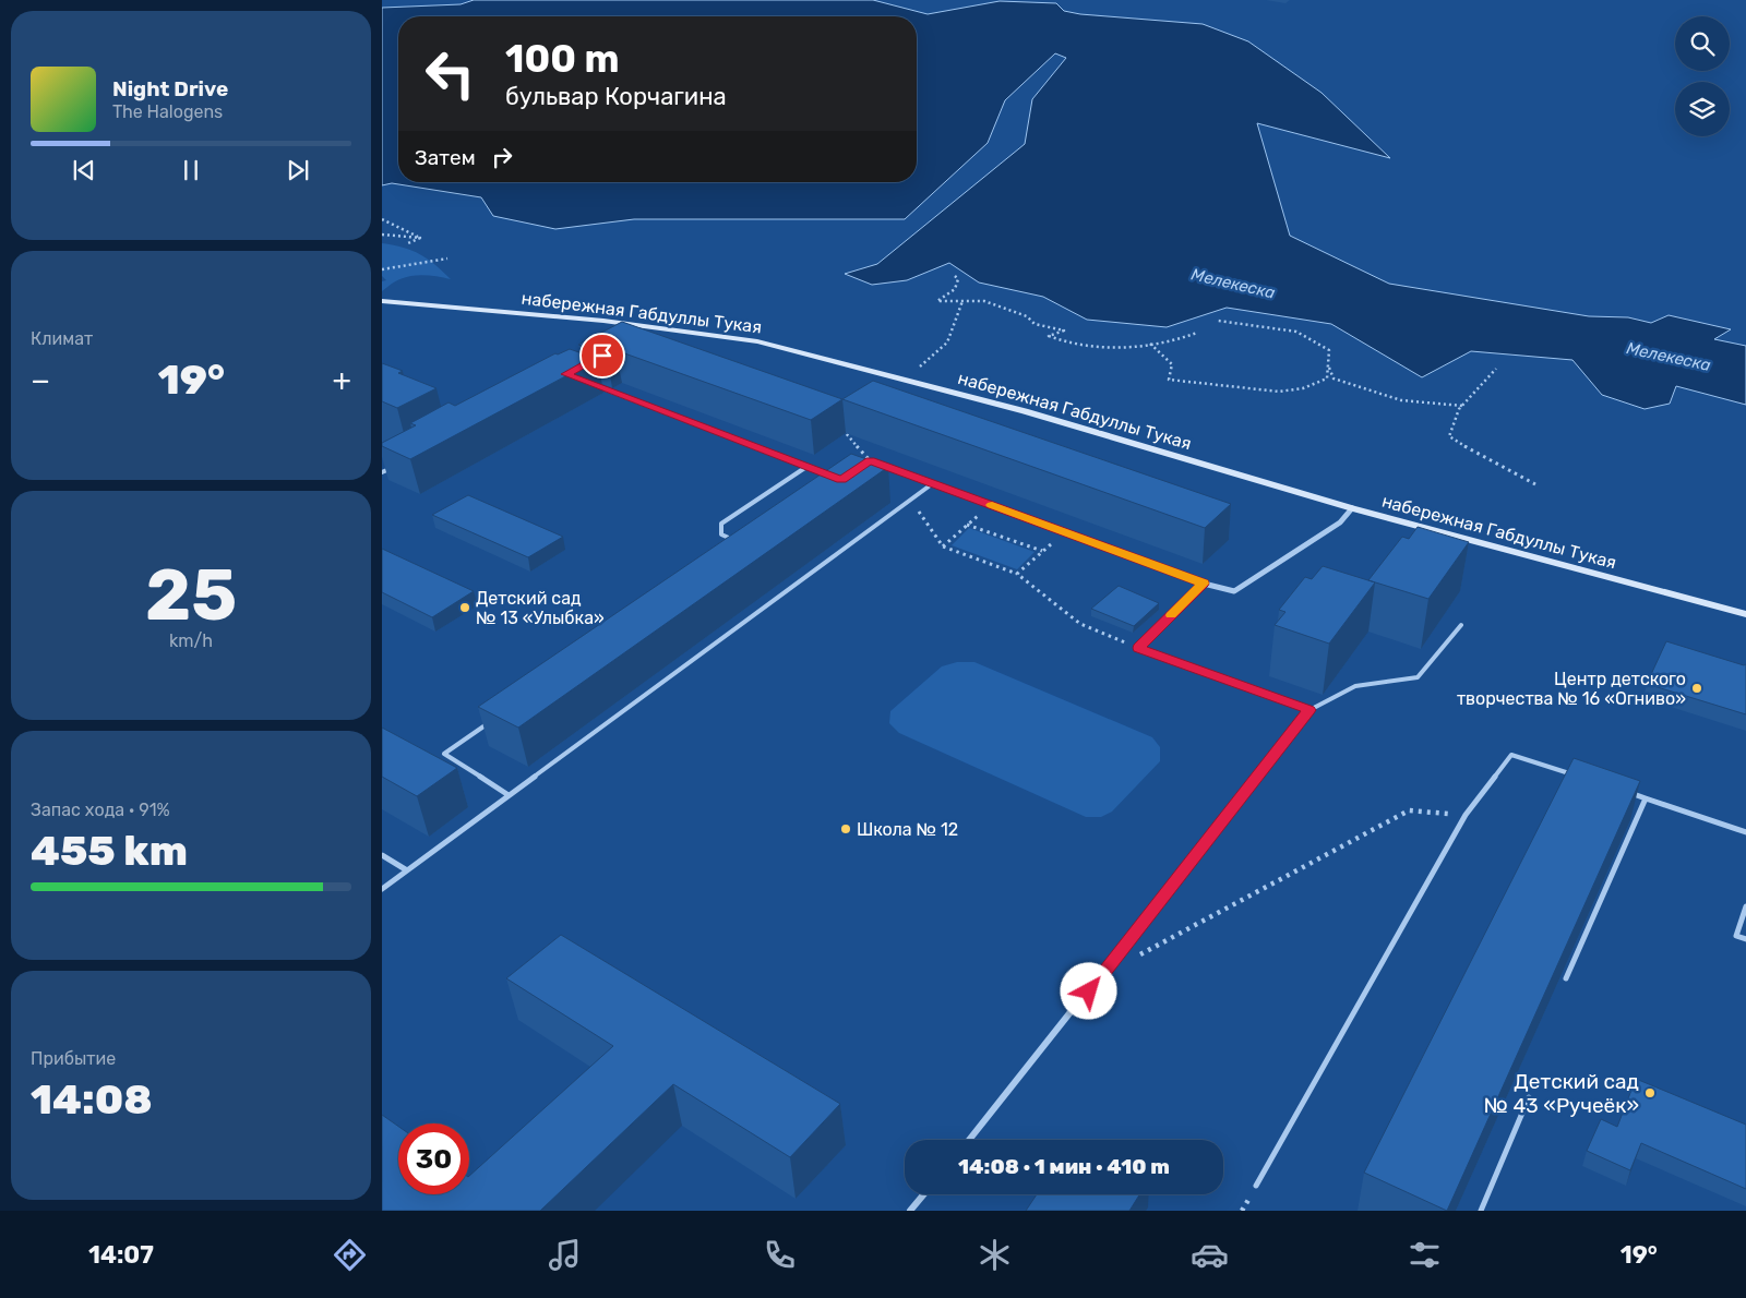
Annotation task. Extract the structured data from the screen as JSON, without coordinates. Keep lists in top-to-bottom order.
{
  "streets": {
    "main road": ["набережная Габдуллы Тукая"]
  },
  "water": ["Мелекеска"],
  "places": [
    "Детский сад № 13 «Улыбка»",
    "Центр детского творчества № 16 «Огниво»",
    "Школа № 12",
    "Детский сад № 43 «Ручеёк»"
  ],
  "page": {
    "turn": ["100 m", "бульвар Корчагина"],
    "song": ["Night Drive", "The Halogens"],
    "then": "Затем",
    "tile": [
      "Климат",
      ["25", "km/h"],
      ["Запас хода · 91%", "455 km"],
      ["Прибытие", "14:08"]
    ],
    "heat": ["−", "19°", "+"],
    "limit": "30",
    "trip": "14:08 · 1 мин · 410 m",
    "tabs": ["14:07", "19°"]
  }
}
